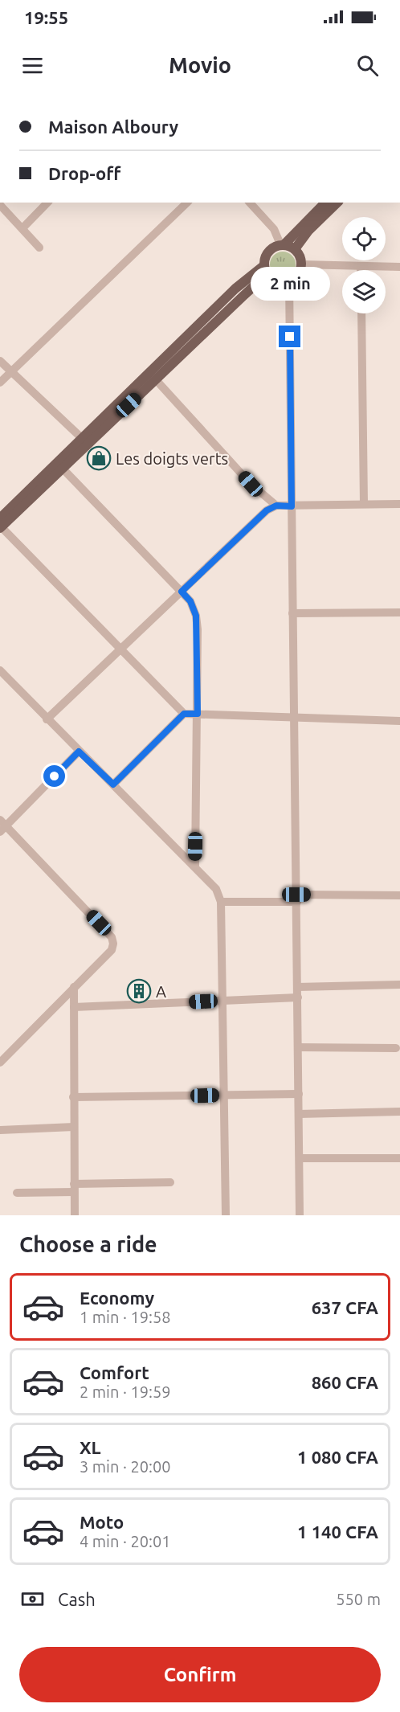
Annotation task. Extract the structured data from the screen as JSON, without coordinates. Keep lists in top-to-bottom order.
{
  "places": {
    "shop": ["Les doigts verts"],
    "building": ["A"]
  },
  "page": {
    "status": "19:55",
    "header": "Movio",
    "banner": ["Maison Alboury", "Drop-off"],
    "bubble": "2 min",
    "heading": "Choose a ride",
    "list": [
      {
        "name": "Economy",
        "note": "1 min · 19:58",
        "value": "637 CFA"
      },
      {
        "name": "Comfort",
        "note": "2 min · 19:59",
        "value": "860 CFA"
      },
      {
        "name": "XL",
        "note": "3 min · 20:00",
        "value": "1 080 CFA"
      },
      {
        "name": "Moto",
        "note": "4 min · 20:01",
        "value": "1 140 CFA"
      }
    ],
    "pay": ["Cash", "550 m"],
    "buttons": "Confirm"
  }
}
